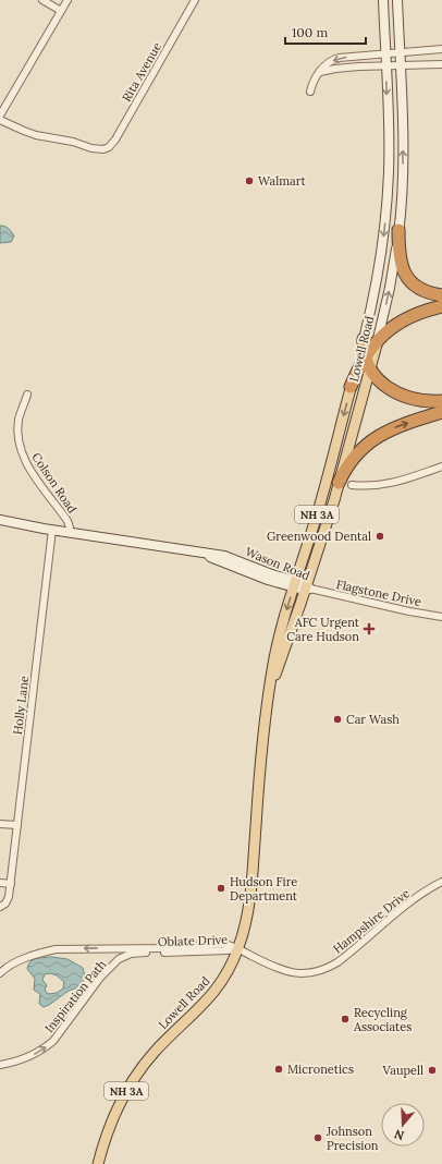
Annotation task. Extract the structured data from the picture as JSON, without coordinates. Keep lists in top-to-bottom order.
{
  "streets": {
    "main road": ["Lowell Road", "NH 3A", "Wason Road"],
    "street": [
      "Rita Avenue",
      "Colson Road",
      "Flagstone Drive",
      "Holly Lane",
      "Hampshire Drive",
      "Oblate Drive",
      "Inspiration Path"
    ]
  },
  "crossings": [
    ["Lowell Road", "Wason Road"],
    ["Lowell Road", "Flagstone Drive"],
    ["Lowell Road", "Hampshire Drive"],
    ["Lowell Road", "Oblate Drive"],
    ["Colson Road", "Wason Road"],
    ["Wason Road", "Flagstone Drive"],
    ["Wason Road", "Holly Lane"],
    ["Hampshire Drive", "Oblate Drive"],
    ["Oblate Drive", "Inspiration Path"]
  ],
  "one_way": ["Inspiration Path"],
  "places": {
    "other": [
      "Walmart",
      "Greenwood Dental",
      "Car Wash",
      "Hudson Fire Department",
      "Recycling Associates",
      "Micronetics",
      "Vaupell",
      "Johnson Precision"
    ],
    "health": ["AFC Urgent Care Hudson"]
  },
  "scale_bar": "100 m",
  "north": "bottom"
}
